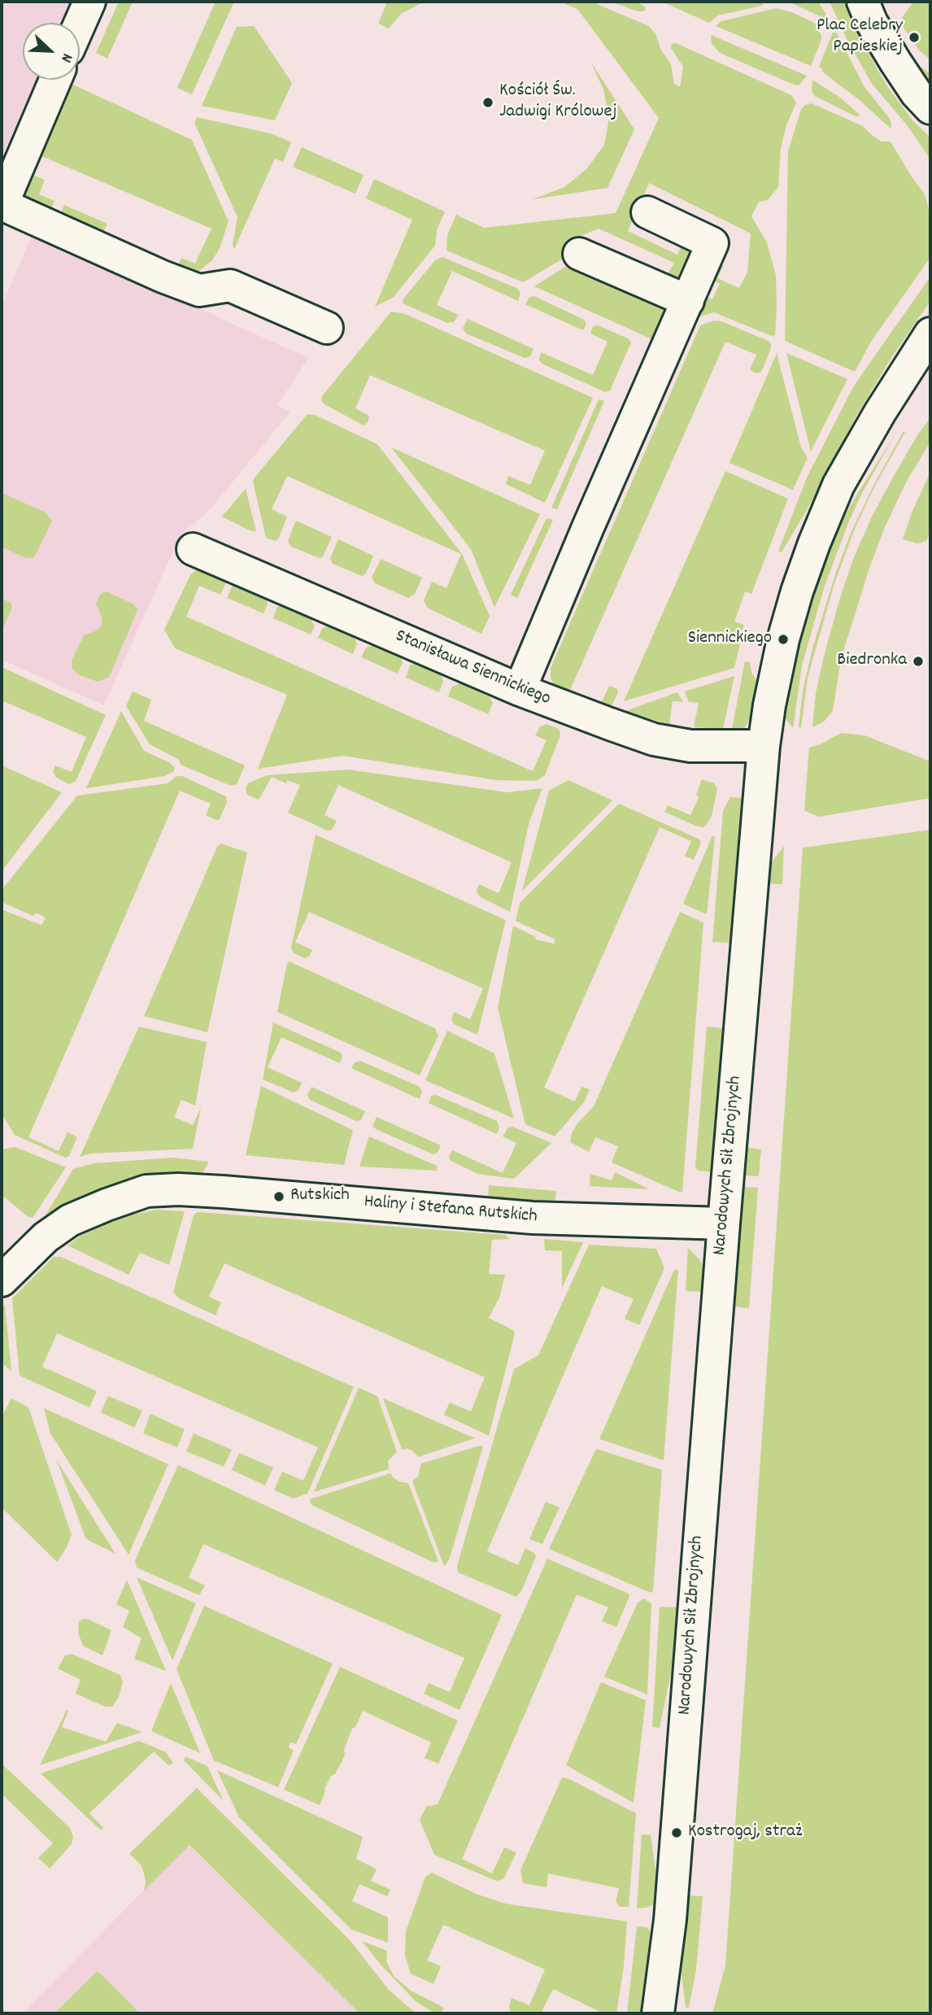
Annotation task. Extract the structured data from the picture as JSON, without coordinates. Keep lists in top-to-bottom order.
{
  "streets": {
    "street": ["Stanisława Siennickiego", "Narodowych Sił Zbrojnych", "Haliny i Stefana Rutskich"]
  },
  "crossings": [
    ["Stanisława Siennickiego", "Narodowych Sił Zbrojnych"],
    ["Narodowych Sił Zbrojnych", "Haliny i Stefana Rutskich"]
  ],
  "places": [
    "Plac Celebry Papieskiej",
    "Kościół Św. Jadwigi Królowej",
    "Siennickiego",
    "Biedronka",
    "Rutskich",
    "Kostrogaj, straż"
  ],
  "north": "bottom right"
}
